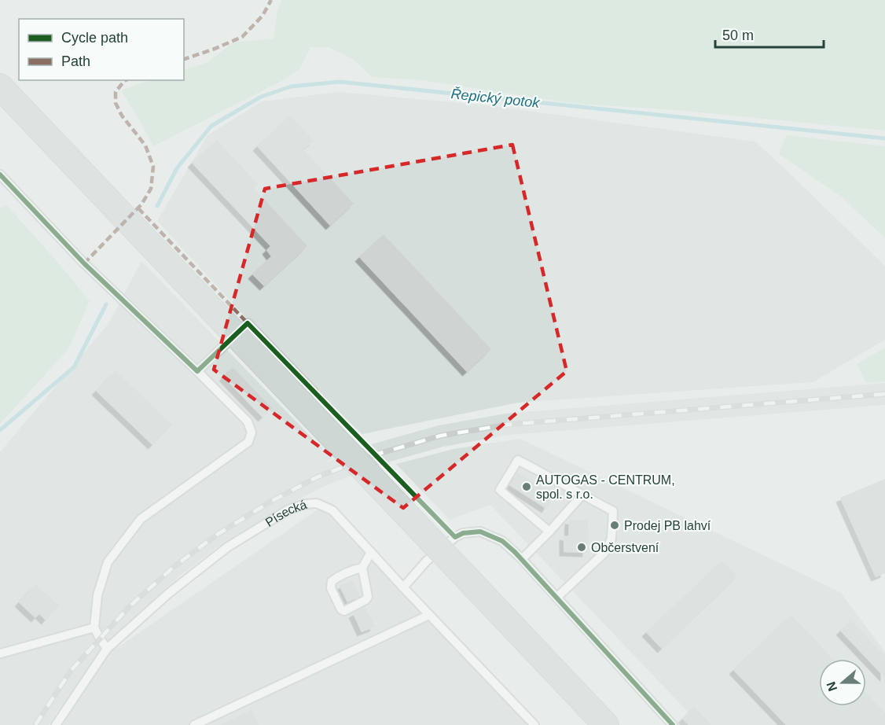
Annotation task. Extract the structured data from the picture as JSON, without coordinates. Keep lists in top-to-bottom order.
{
  "streets": {
    "lane": ["Písecká"]
  },
  "water": ["Řepický potok"],
  "places": ["AUTOGAS - CENTRUM, spol. s r.o.", "Prodej PB lahví", "Občerstvení"],
  "legend": ["Cycle path", "Path"],
  "scale_bar": "50 m",
  "north": "left"
}
